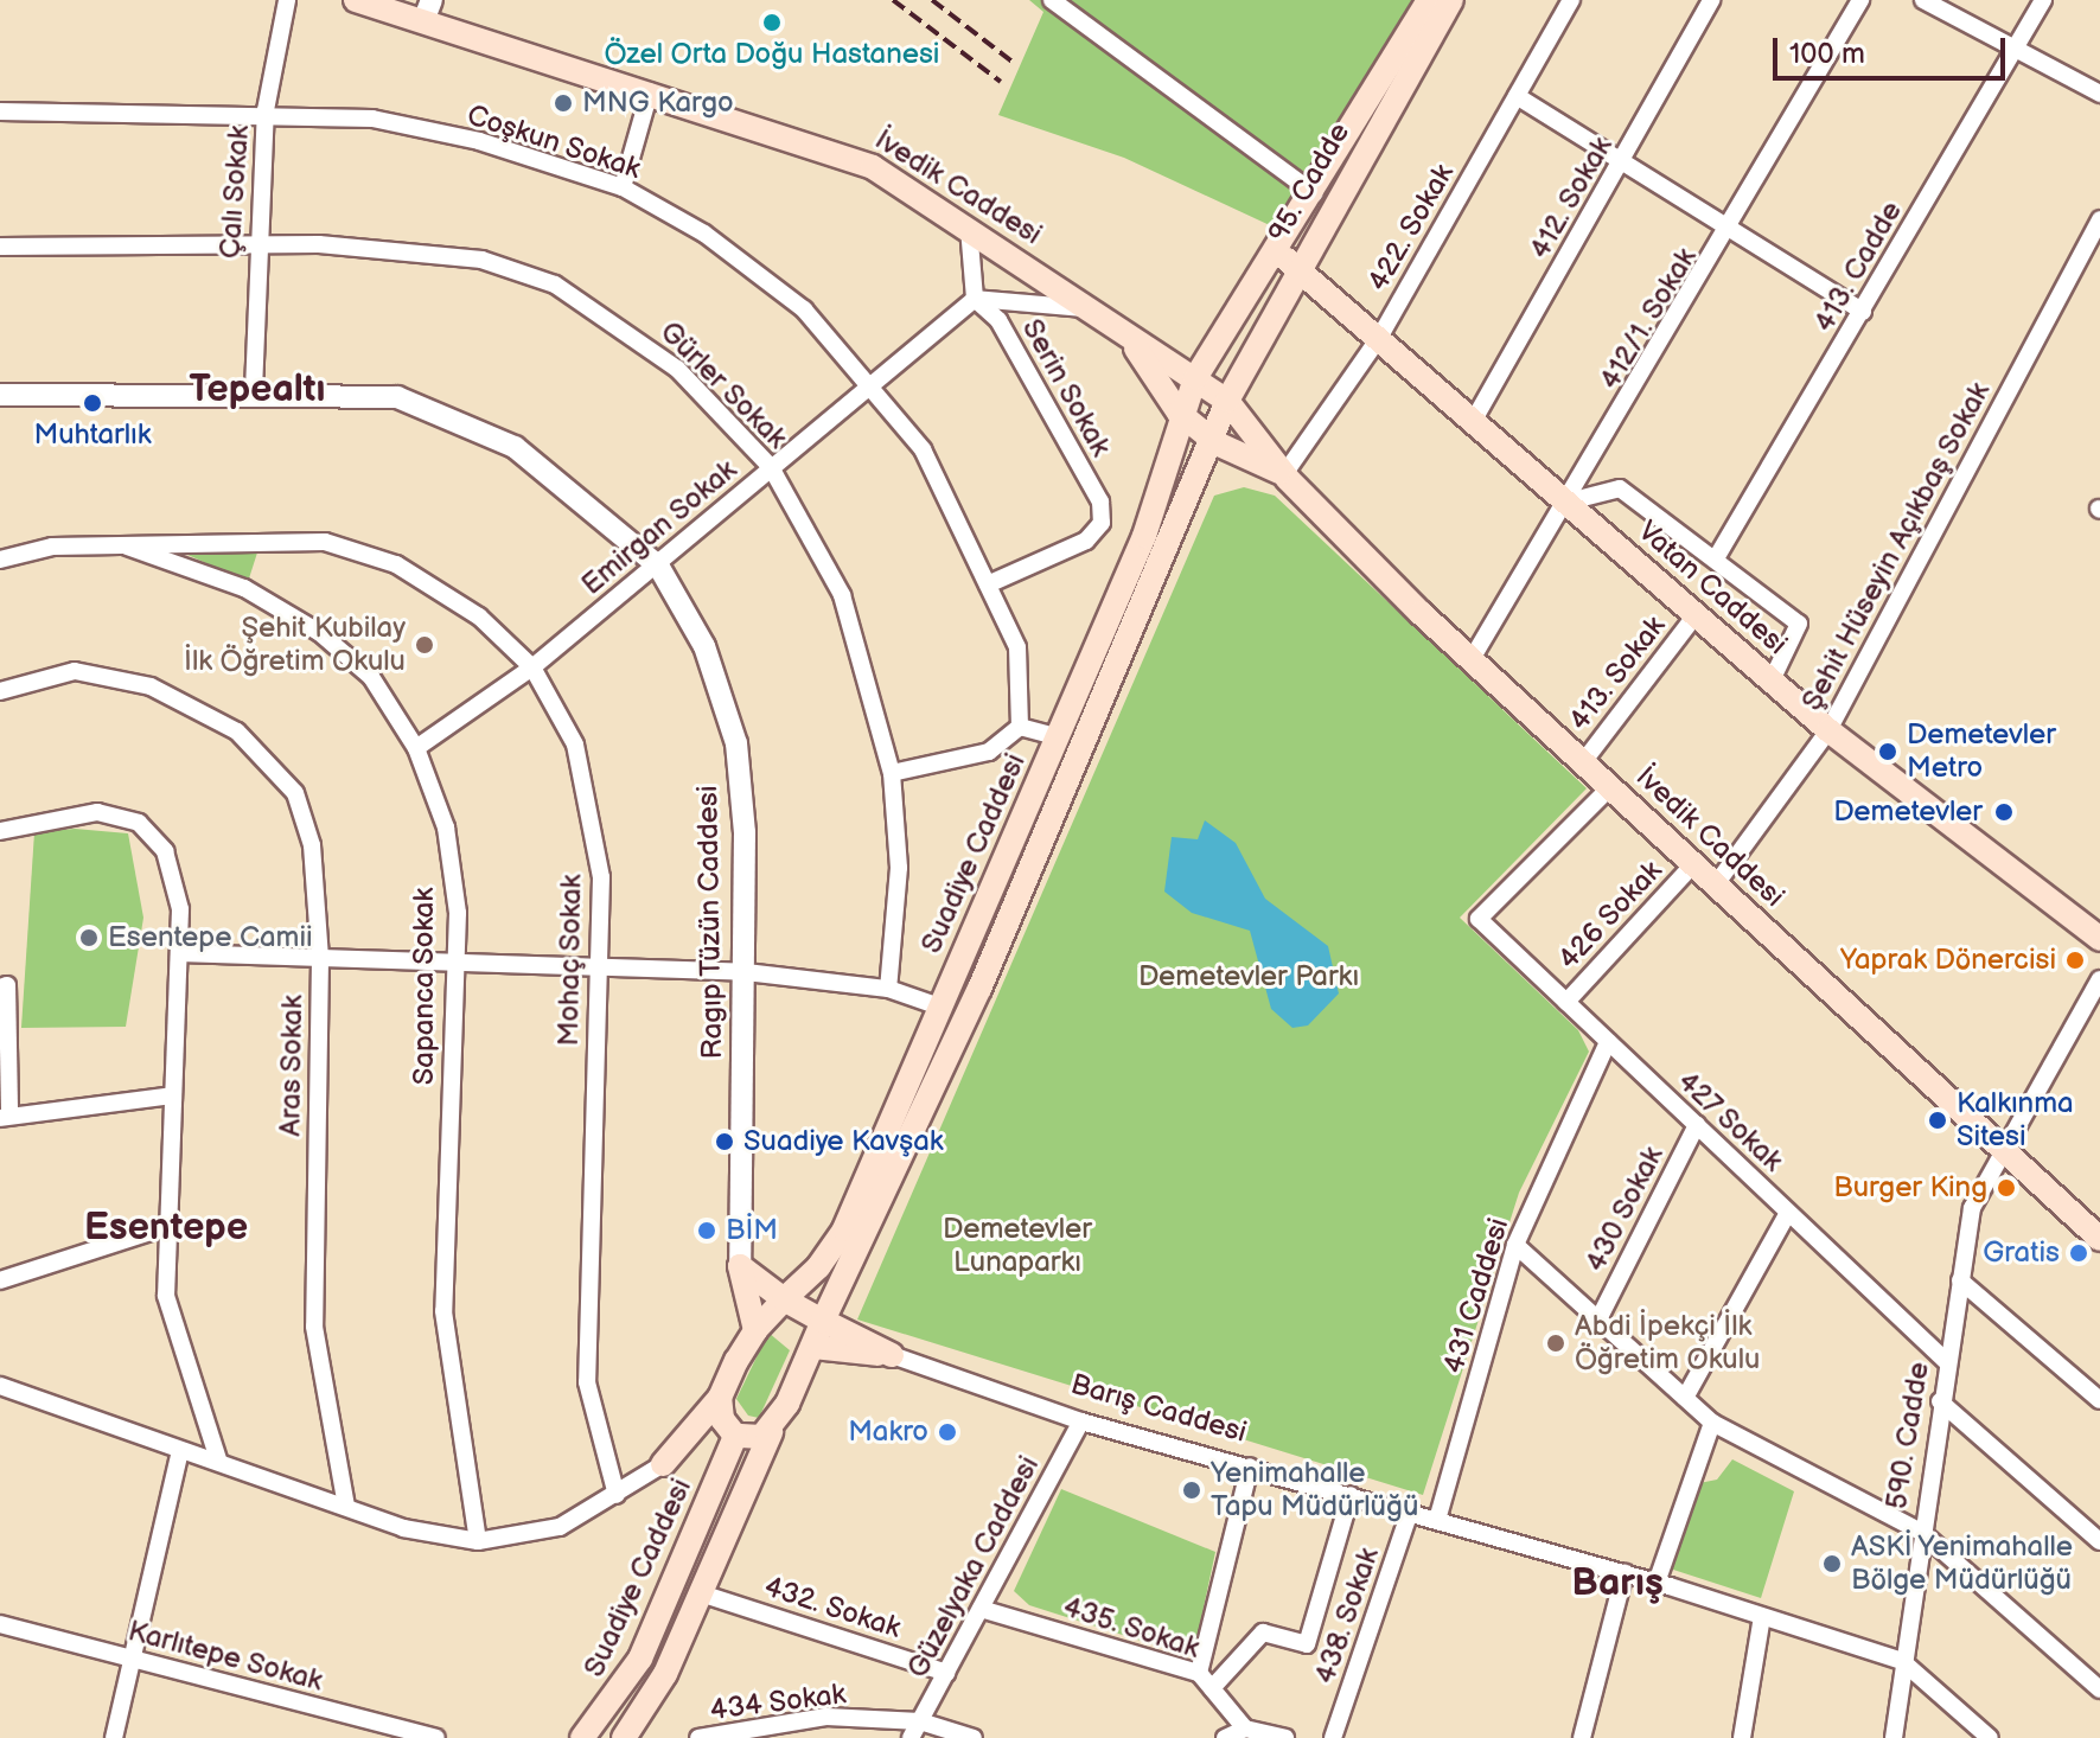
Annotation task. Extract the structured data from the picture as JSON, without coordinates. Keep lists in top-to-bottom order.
{
  "streets": {
    "main road": [
      "95. Cadde",
      "İvedik Caddesi",
      "Vatan Caddesi",
      "Suadiye Caddesi",
      "Ragıp Tüzün Caddesi",
      "Barış Caddesi"
    ],
    "street": [
      "Coşkun Sokak",
      "Çalı Sokak",
      "412. Sokak",
      "422. Sokak",
      "413. Cadde",
      "412/1. Sokak",
      "Gürler Sokak",
      "Serin Sokak",
      "Emirgan Sokak",
      "Şehit Hüseyin Açıkbaş Sokak",
      "413. Sokak",
      "426 Sokak",
      "Mohaç Sokak",
      "Sapanca Sokak",
      "Aras Sokak",
      "427 Sokak",
      "430 Sokak",
      "431 Caddesi",
      "590. Cadde",
      "Güzelyaka Caddesi",
      "432. Sokak",
      "438. Sokak",
      "435. Sokak",
      "Karlıtepe Sokak",
      "434 Sokak"
    ]
  },
  "crossings": [
    ["Coşkun Sokak", "Çalı Sokak"],
    ["Coşkun Sokak", "Serin Sokak"],
    ["Coşkun Sokak", "Emirgan Sokak"],
    ["95. Cadde", "İvedik Caddesi"],
    ["95. Cadde", "Vatan Caddesi"],
    ["İvedik Caddesi", "422. Sokak"],
    ["İvedik Caddesi", "412/1. Sokak"],
    ["İvedik Caddesi", "Şehit Hüseyin Açıkbaş Sokak"],
    ["İvedik Caddesi", "413. Sokak"],
    ["İvedik Caddesi", "Suadiye Caddesi"],
    ["İvedik Caddesi", "426 Sokak"],
    ["İvedik Caddesi", "427 Sokak"],
    ["İvedik Caddesi", "590. Cadde"],
    ["Çalı Sokak", "Gürler Sokak"],
    ["Çalı Sokak", "Ragıp Tüzün Caddesi"],
    ["412. Sokak", "Vatan Caddesi"],
    ["422. Sokak", "Vatan Caddesi"],
    ["412/1. Sokak", "Vatan Caddesi"],
    ["Gürler Sokak", "Emirgan Sokak"],
    ["Serin Sokak", "Emirgan Sokak"],
    ["Emirgan Sokak", "Ragıp Tüzün Caddesi"],
    ["Emirgan Sokak", "Mohaç Sokak"],
    ["Emirgan Sokak", "Sapanca Sokak"],
    ["Şehit Hüseyin Açıkbaş Sokak", "Vatan Caddesi"],
    ["Vatan Caddesi", "413. Sokak"],
    ["Suadiye Caddesi", "Ragıp Tüzün Caddesi"],
    ["Suadiye Caddesi", "Barış Caddesi"],
    ["Suadiye Caddesi", "432. Sokak"],
    ["426 Sokak", "427 Sokak"],
    ["Mohaç Sokak", "Sapanca Sokak"],
    ["427 Sokak", "430 Sokak"],
    ["427 Sokak", "431 Caddesi"],
    ["427 Sokak", "590. Cadde"],
    ["431 Caddesi", "Barış Caddesi"],
    ["Barış Caddesi", "590. Cadde"],
    ["Barış Caddesi", "Güzelyaka Caddesi"],
    ["Barış Caddesi", "438. Sokak"],
    ["Güzelyaka Caddesi", "432. Sokak"],
    ["Güzelyaka Caddesi", "435. Sokak"],
    ["Güzelyaka Caddesi", "434 Sokak"]
  ],
  "districts": ["Tepealtı", "Esentepe", "Barış"],
  "parks": ["Demetevler Parkı", "Demetevler Lunaparkı"],
  "places": [
    "Özel Orta Doğu Hastanesi",
    "MNG Kargo",
    "Muhtarlık",
    "Şehit Kubilay İlk Öğretim Okulu",
    "Demetevler Metro",
    "Demetevler",
    "Esentepe Camii",
    "Yaprak Dönercisi",
    "Kalkınma Sitesi",
    "Suadiye Kavşak",
    "Burger King",
    "BİM",
    "Gratis",
    "Abdi İpekçi İlk Öğretim Okulu",
    "Makro",
    "Yenimahalle Tapu Müdürlüğü",
    "ASKİ Yenimahalle Bölge Müdürlüğü"
  ],
  "scale_bar": "100 m"
}
